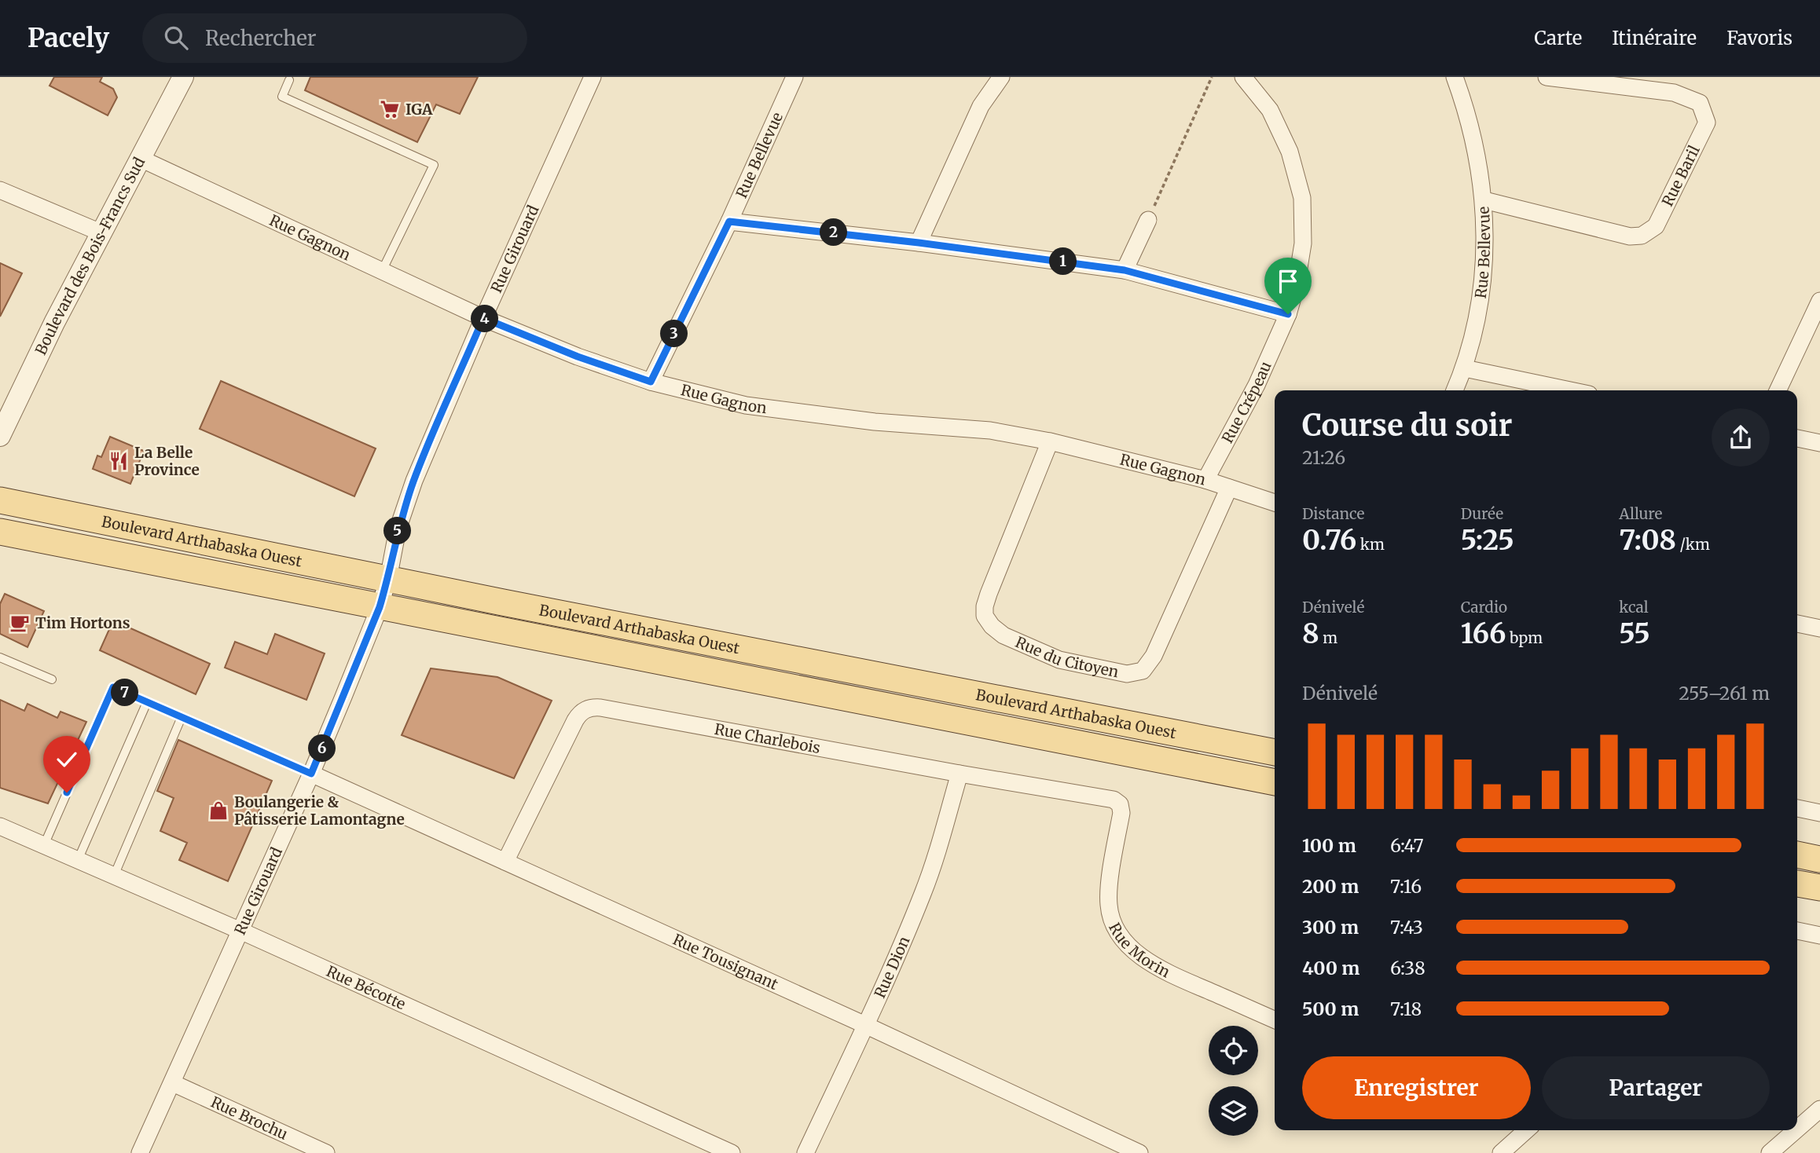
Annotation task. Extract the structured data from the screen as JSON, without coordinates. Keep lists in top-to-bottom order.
{
  "streets": {
    "main road": ["Boulevard Arthabaska Ouest"],
    "street": [
      "Rue Bellevue",
      "Rue Baril",
      "Rue Gagnon",
      "Rue Girouard",
      "Boulevard des Bois-Francs Sud",
      "Rue Crépeau",
      "Rue du Citoyen",
      "Rue Charlebois",
      "Rue Morin",
      "Rue Tousignant",
      "Rue Dion",
      "Rue Bécotte",
      "Rue Brochu"
    ]
  },
  "crossings": [
    ["Rue Bellevue", "Rue Baril"],
    ["Rue Bellevue", "Rue Gagnon"],
    ["Rue Gagnon", "Rue Girouard"],
    ["Rue Gagnon", "Boulevard des Bois-Francs Sud"],
    ["Rue Gagnon", "Rue Crépeau"],
    ["Rue Gagnon", "Rue du Citoyen"],
    ["Rue Girouard", "Boulevard Arthabaska Ouest"],
    ["Rue Girouard", "Rue Tousignant"],
    ["Rue Girouard", "Rue Bécotte"],
    ["Rue Girouard", "Rue Brochu"],
    ["Rue Charlebois", "Rue Morin"],
    ["Rue Charlebois", "Rue Tousignant"],
    ["Rue Charlebois", "Rue Dion"],
    ["Rue Tousignant", "Rue Dion"]
  ],
  "places": {
    "supermarket": ["IGA"],
    "restaurant": ["La Belle Province"],
    "cafe": ["Tim Hortons"],
    "shop": ["Boulangerie & Pâtisserie Lamontagne"]
  },
  "page": {
    "header": "Pacely",
    "search": "Rechercher",
    "nav": ["Carte", "Itinéraire", "Favoris"],
    "pins": [
      "2",
      "1",
      "4",
      "3",
      "5",
      "7",
      "6"
    ],
    "heading": ["Course du soir", "21:26"],
    "stats": [
      ["Distance", "0.76 km"],
      ["Durée", "5:25"],
      ["Allure", "7:08 /km"],
      ["Dénivelé", "8 m"],
      ["Cardio", "166 bpm"],
      ["kcal", "55"]
    ],
    "chart": ["Dénivelé", "255–261 m"],
    "list": [
      {
        "name": "100 m",
        "note": "6:47"
      },
      {
        "name": "200 m",
        "note": "7:16"
      },
      {
        "name": "300 m",
        "note": "7:43"
      },
      {
        "name": "400 m",
        "note": "6:38"
      },
      {
        "name": "500 m",
        "note": "7:18"
      }
    ],
    "buttons": ["Enregistrer", "Partager"]
  }
}
